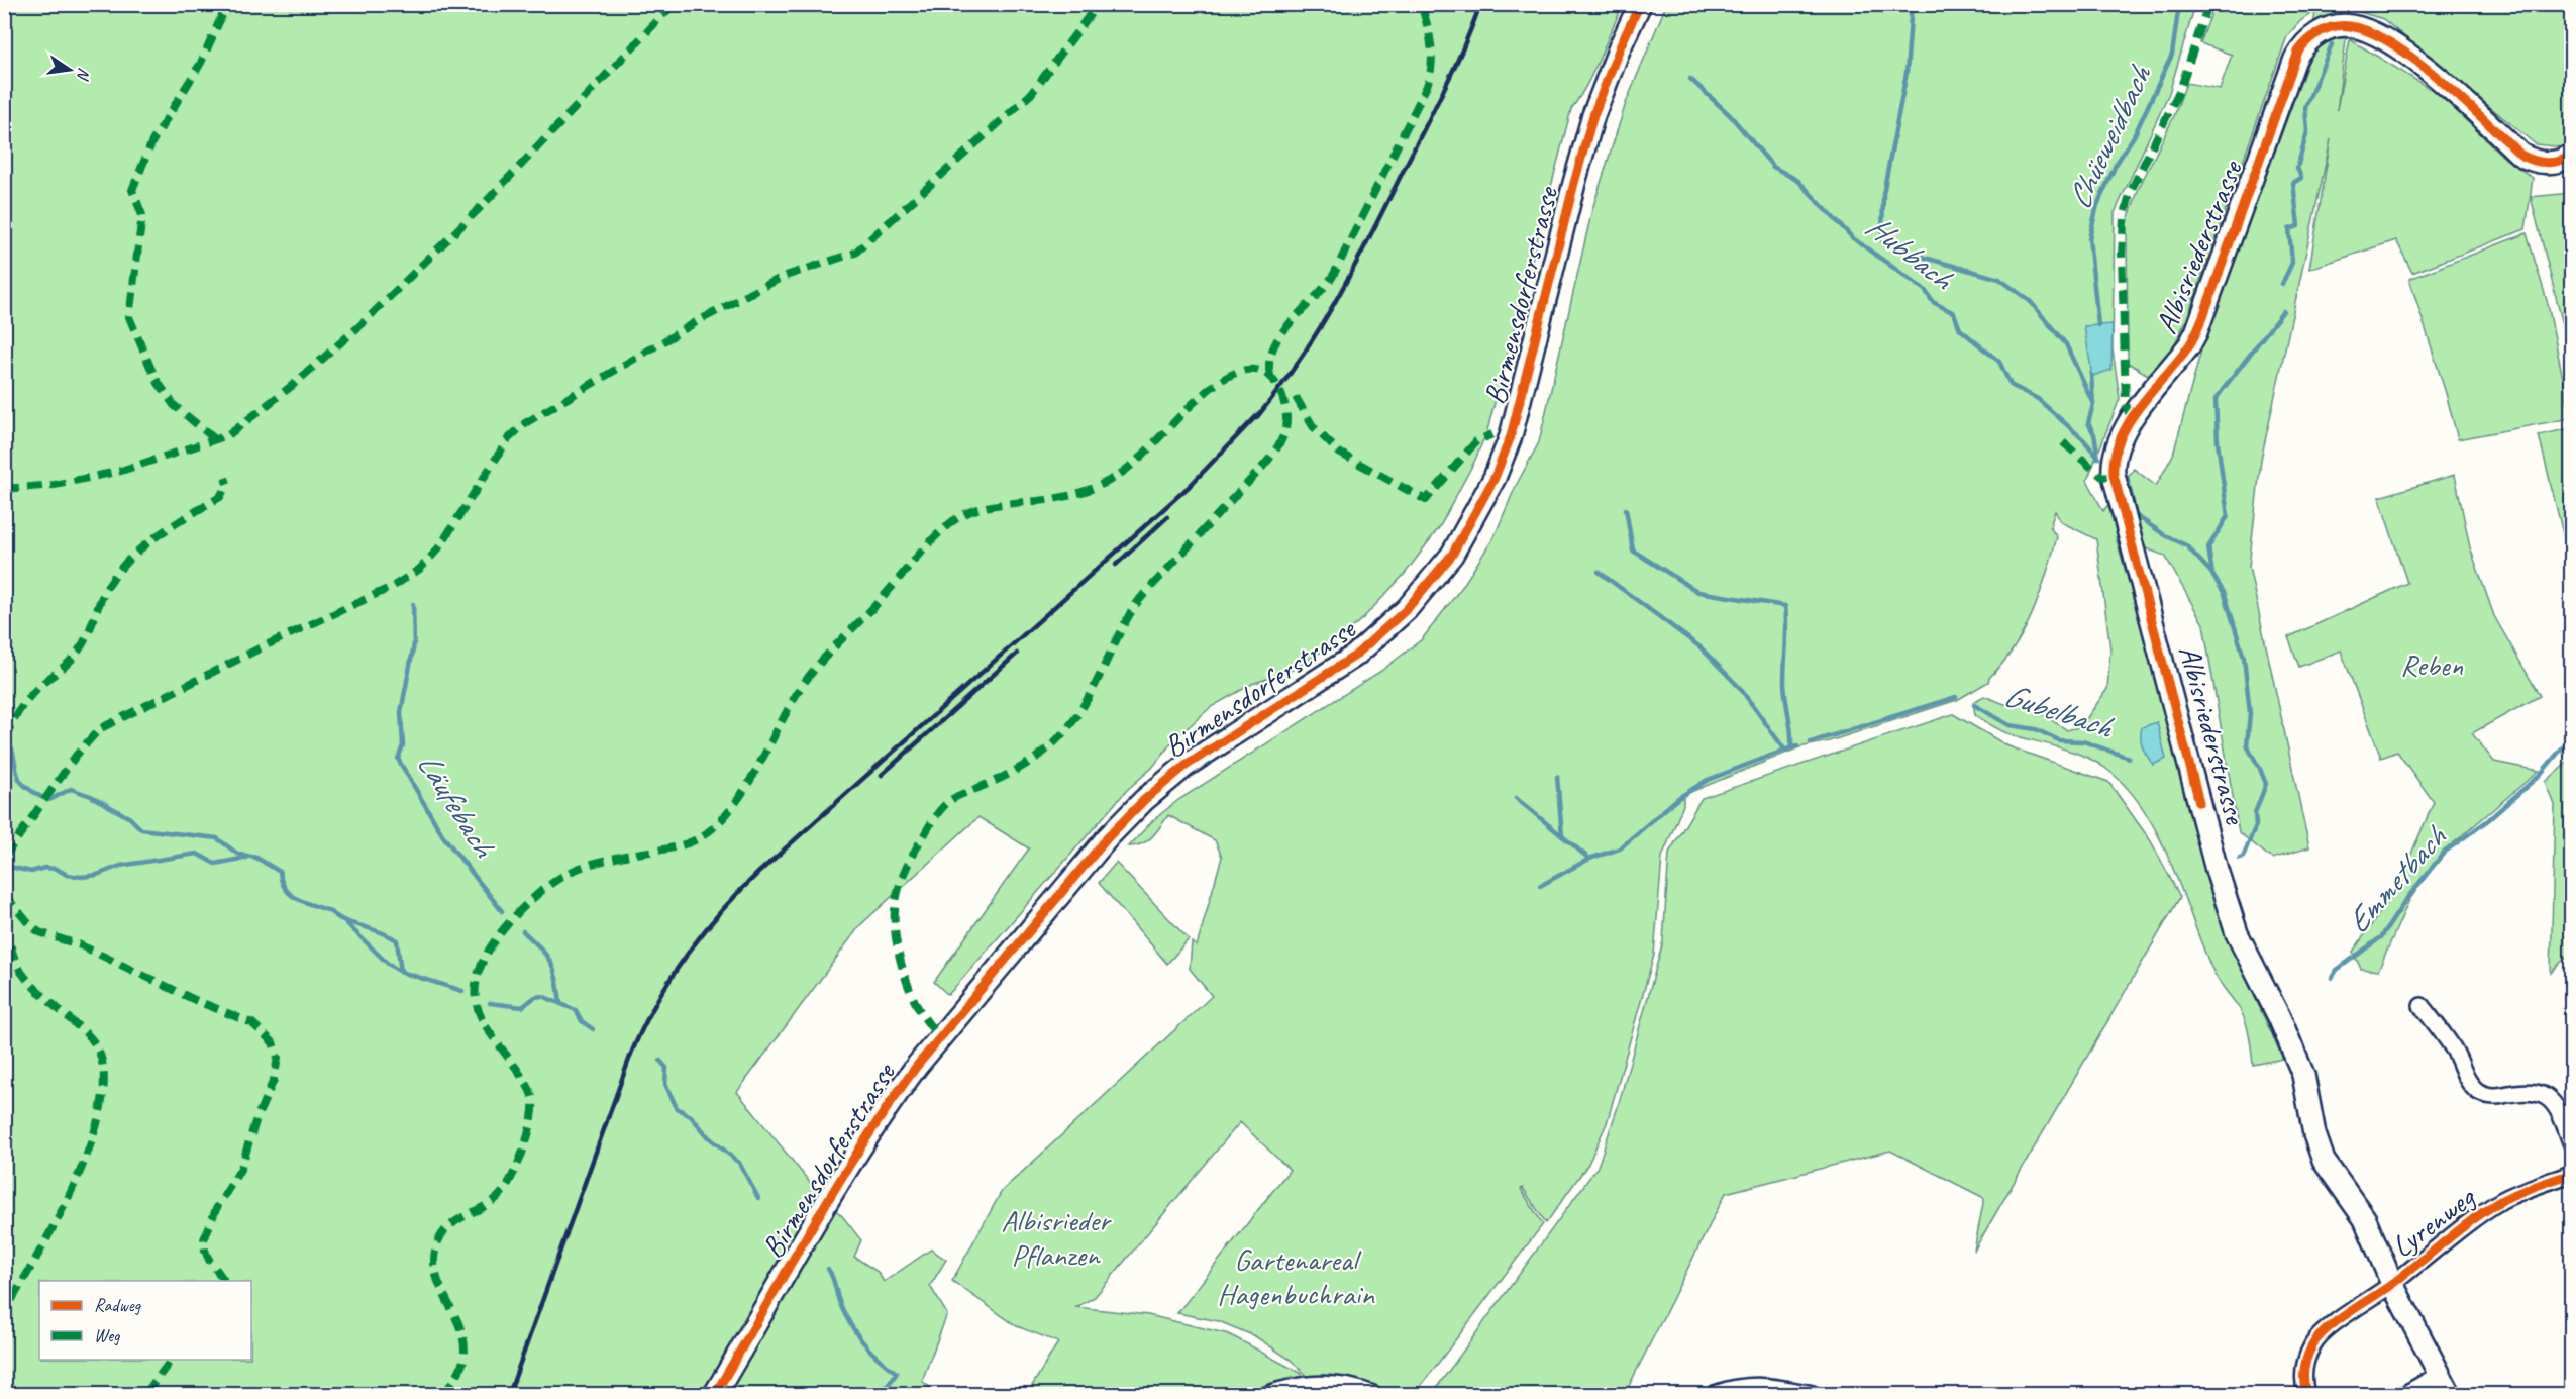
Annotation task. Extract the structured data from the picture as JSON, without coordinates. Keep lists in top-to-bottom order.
{
  "streets": {
    "main road": ["Albisriederstrasse", "Birmensdorferstrasse"],
    "street": ["Lyrenweg"]
  },
  "crossings": [
    ["Albisriederstrasse", "Lyrenweg"]
  ],
  "water": [
    "Chüeweidbach",
    "Hubbach",
    "Gubelbach",
    "Läufebach",
    "Emmetbach"
  ],
  "parks": ["Reben", "Albisrieder Pflanzen", "Gartenareal Hagenbuchrain"],
  "legend": ["Radweg", "Weg"],
  "north": "right"
}
